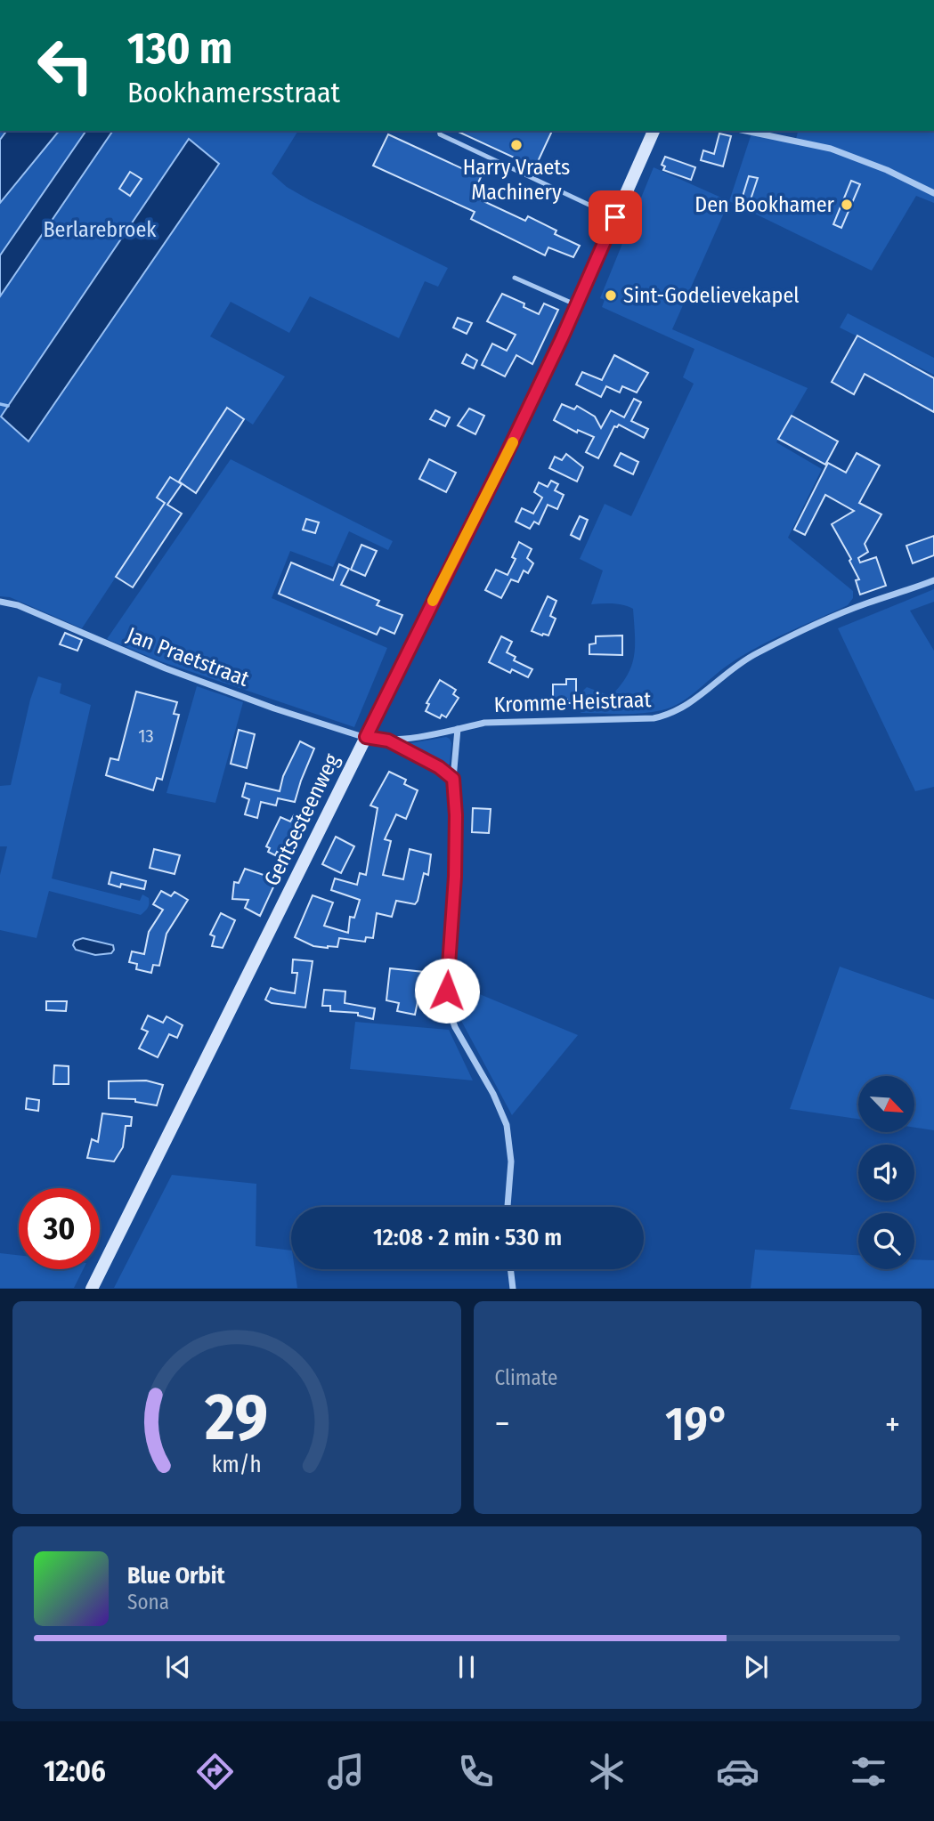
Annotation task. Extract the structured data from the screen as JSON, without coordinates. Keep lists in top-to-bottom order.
{
  "streets": {
    "main road": ["Gentsesteenweg"],
    "street": ["Jan Praetstraat", "Kromme Heistraat"]
  },
  "crossings": [
    ["Jan Praetstraat", "Kromme Heistraat"],
    ["Jan Praetstraat", "Gentsesteenweg"],
    ["Kromme Heistraat", "Gentsesteenweg"]
  ],
  "parks": ["Berlarebroek"],
  "places": ["Harry Vraets Machinery", "Den Bookhamer", "Sint-Godelievekapel"],
  "house_numbers": ["13"],
  "north": "bottom right",
  "page": {
    "turn": ["130 m", "Bookhamersstraat"],
    "limit": "30",
    "trip": "12:08 · 2 min · 530 m",
    "tile": "Climate",
    "heat": ["−", "19°", "+"],
    "song": ["Blue Orbit", "Sona"],
    "tabs": "12:06",
    "gauge": ["29", "km/h"]
  }
}
